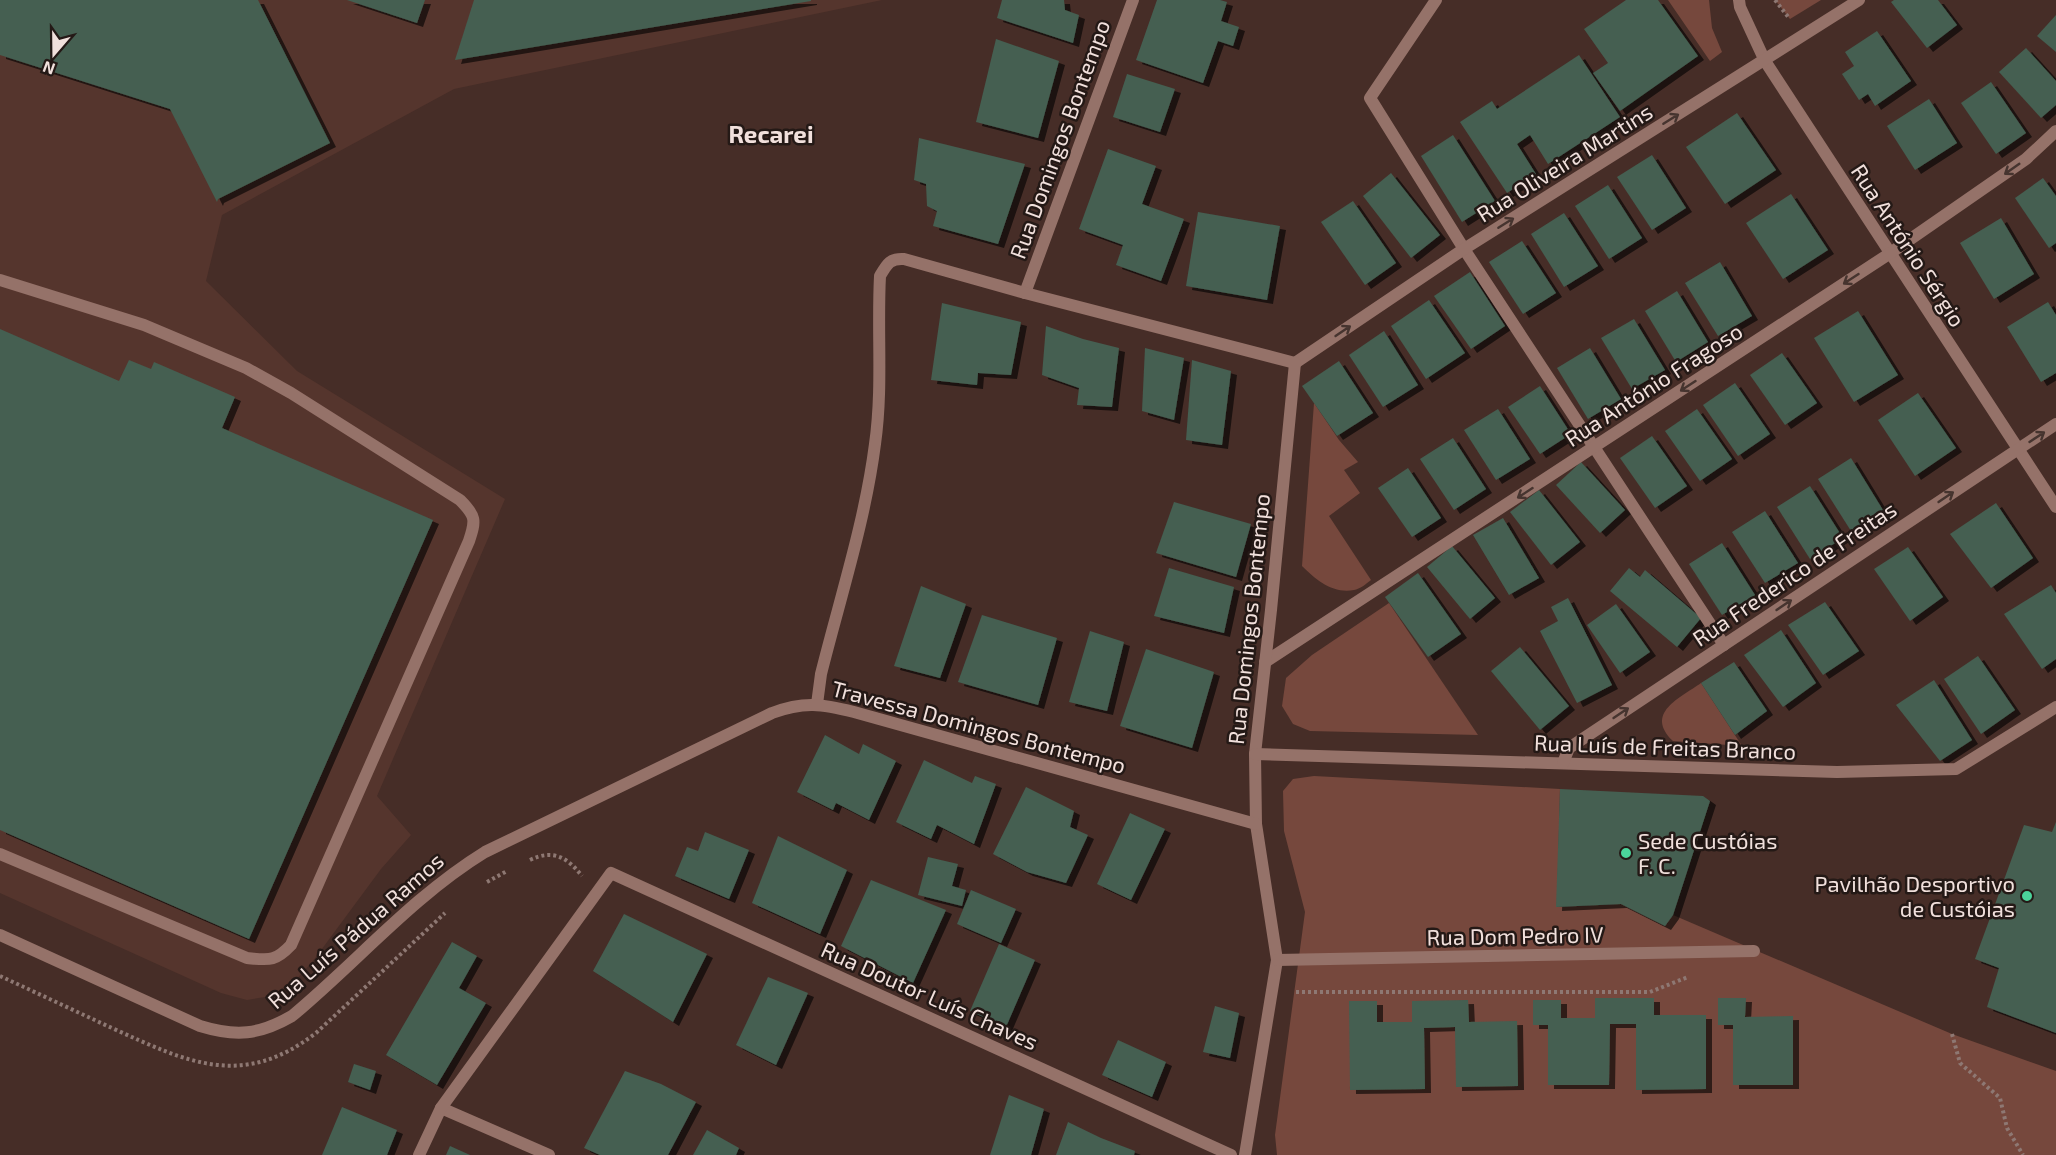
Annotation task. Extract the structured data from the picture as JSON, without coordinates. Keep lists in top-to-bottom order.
{
  "streets": {
    "street": [
      "Rua Domingos Bontempo",
      "Rua Oliveira Martins",
      "Rua António Sérgio",
      "Rua António Fragoso",
      "Rua Frederico de Freitas",
      "Travessa Domingos Bontempo",
      "Rua Luís de Freitas Branco",
      "Rua Luís Pádua Ramos",
      "Rua Dom Pedro IV",
      "Rua Doutor Luís Chaves"
    ]
  },
  "crossings": [
    ["Rua Domingos Bontempo", "Rua Oliveira Martins"],
    ["Rua Domingos Bontempo", "Rua António Fragoso"],
    ["Rua Domingos Bontempo", "Travessa Domingos Bontempo"],
    ["Rua Domingos Bontempo", "Rua Luís de Freitas Branco"],
    ["Rua Domingos Bontempo", "Rua Dom Pedro IV"],
    ["Rua Oliveira Martins", "Rua António Sérgio"],
    ["Rua António Sérgio", "Rua António Fragoso"],
    ["Rua António Sérgio", "Rua Frederico de Freitas"],
    ["Rua Frederico de Freitas", "Rua Luís de Freitas Branco"],
    ["Travessa Domingos Bontempo", "Rua Luís Pádua Ramos"]
  ],
  "one_way": ["Rua Oliveira Martins", "Rua António Fragoso", "Rua Frederico de Freitas"],
  "districts": ["Recarei"],
  "places": ["Sede Custóias F. C.", "Pavilhão Desportivo de Custóias"],
  "north": "bottom"
}
